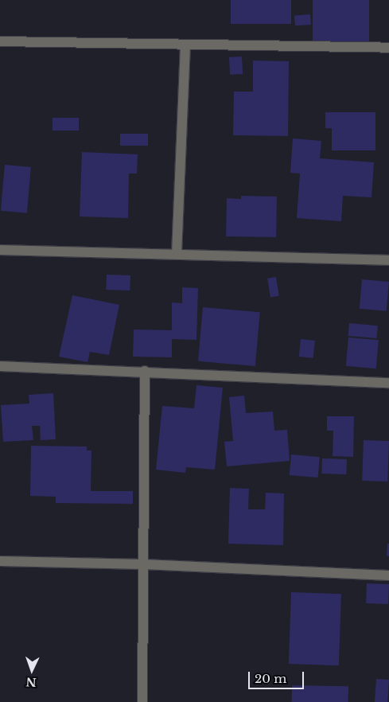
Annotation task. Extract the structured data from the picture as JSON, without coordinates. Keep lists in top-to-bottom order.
{
  "scale_bar": "20 m",
  "north": "bottom"
}
